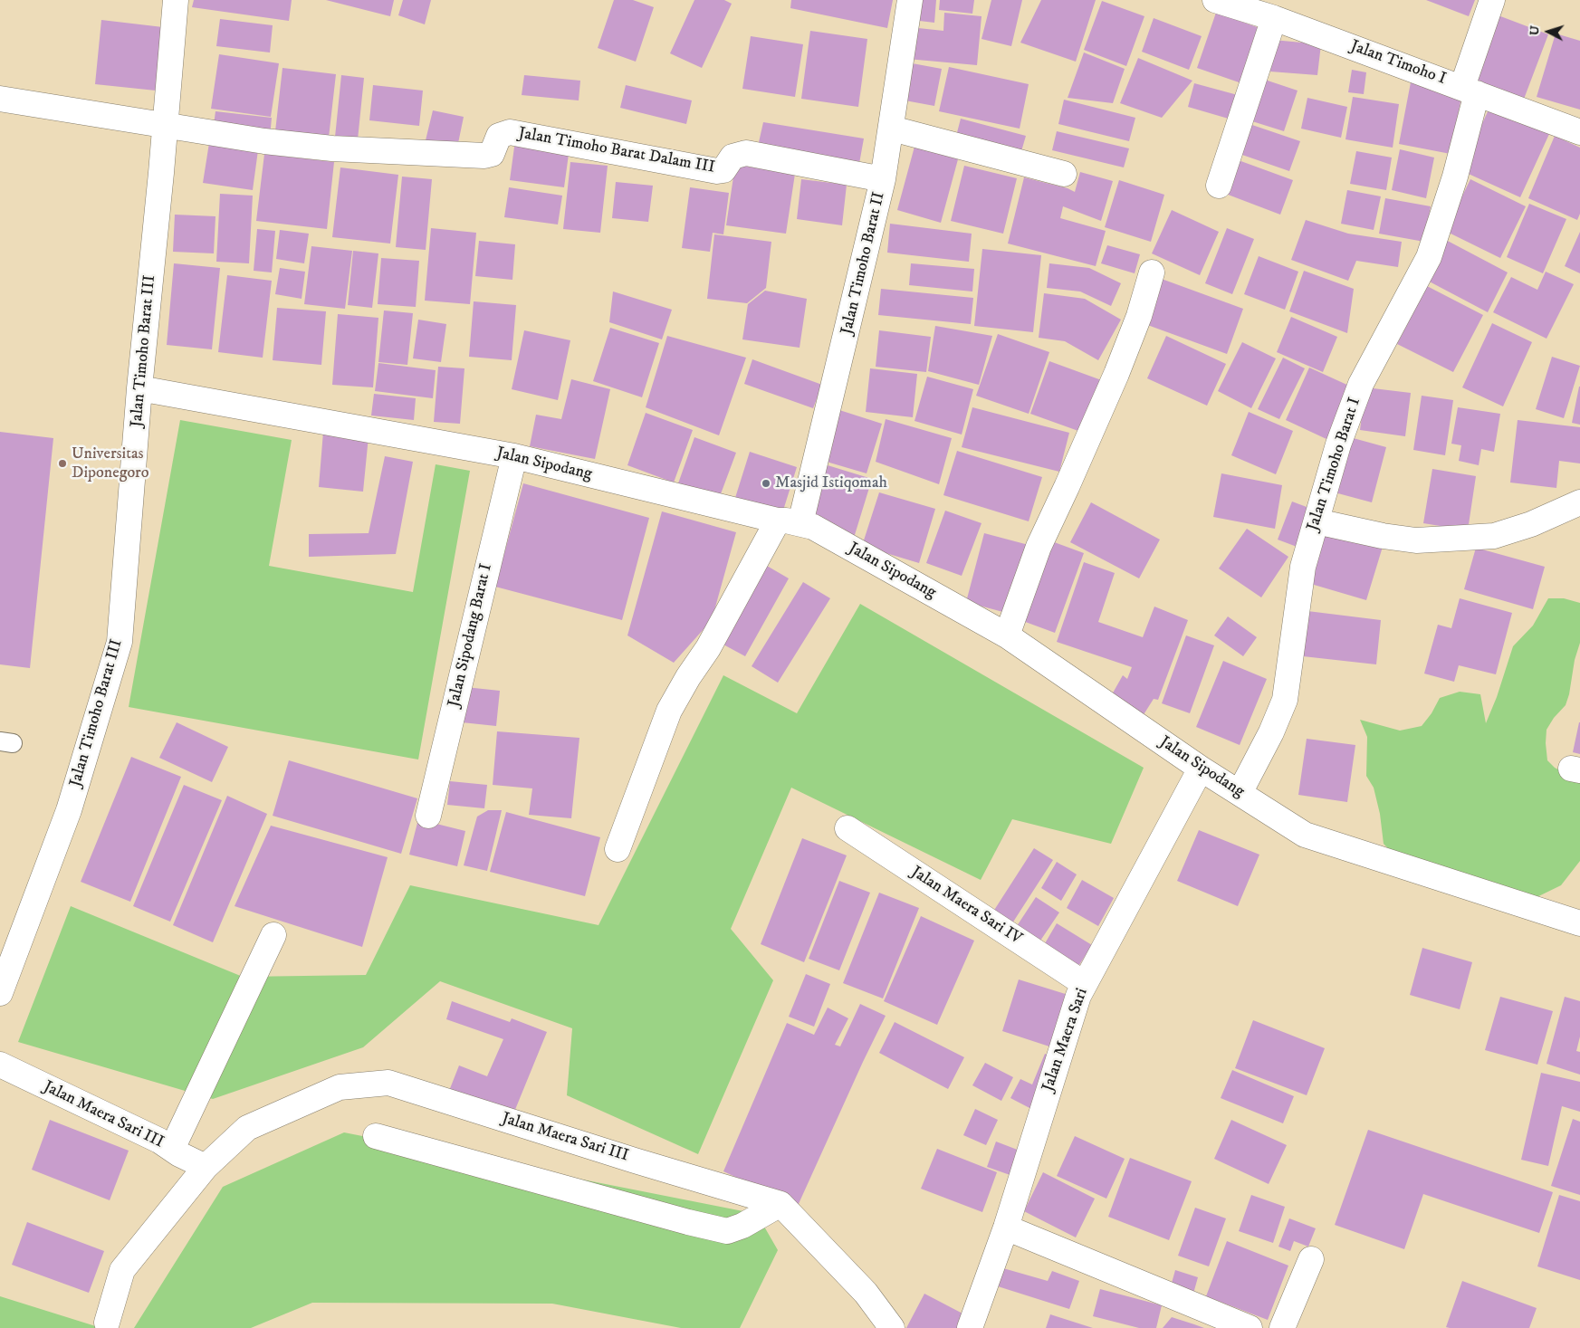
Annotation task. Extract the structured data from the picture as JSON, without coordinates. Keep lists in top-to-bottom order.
{
  "streets": {
    "street": [
      "Jalan Timoho I",
      "Jalan Timoho Barat Dalam III",
      "Jalan Timoho Barat II",
      "Jalan Timoho Barat III",
      "Jalan Sipodang",
      "Jalan Timoho Barat I",
      "Jalan Sipodang Barat I",
      "Jalan Maera Sari IV",
      "Jalan Maera Sari",
      "Jalan Maera Sari III"
    ]
  },
  "crossings": [
    ["Jalan Timoho I", "Jalan Timoho Barat I"],
    ["Jalan Timoho Barat Dalam III", "Jalan Timoho Barat II"],
    ["Jalan Timoho Barat Dalam III", "Jalan Timoho Barat III"],
    ["Jalan Timoho Barat II", "Jalan Sipodang"],
    ["Jalan Timoho Barat III", "Jalan Sipodang"],
    ["Jalan Sipodang", "Jalan Timoho Barat I"],
    ["Jalan Sipodang", "Jalan Sipodang Barat I"],
    ["Jalan Sipodang", "Jalan Maera Sari"],
    ["Jalan Maera Sari IV", "Jalan Maera Sari"]
  ],
  "places": ["Universitas Diponegoro", "Masjid Istiqomah"],
  "north": "left"
}
